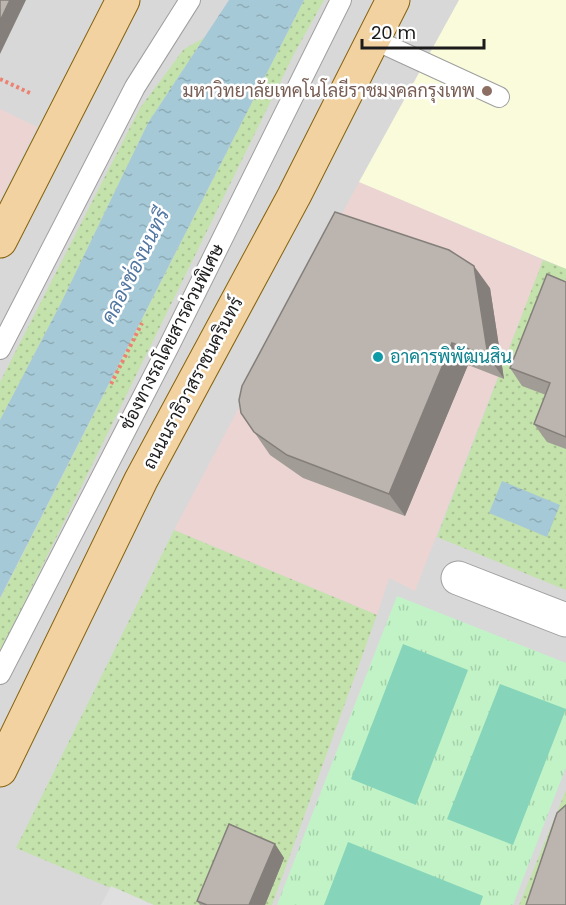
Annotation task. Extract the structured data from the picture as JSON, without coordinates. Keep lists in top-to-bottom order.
{
  "streets": {
    "main road": ["ถนนนราธิวาสราชนครินทร์"],
    "lane": ["ช่องทางรถโดยสารด่วนพิเศษ"]
  },
  "water": ["คลองช่องนนทรี"],
  "places": ["มหาวิทยาลัยเทคโนโลยีราชมงคลกรุงเทพ", "อาคารพิพัฒนสิน"],
  "scale_bar": "20 m"
}
